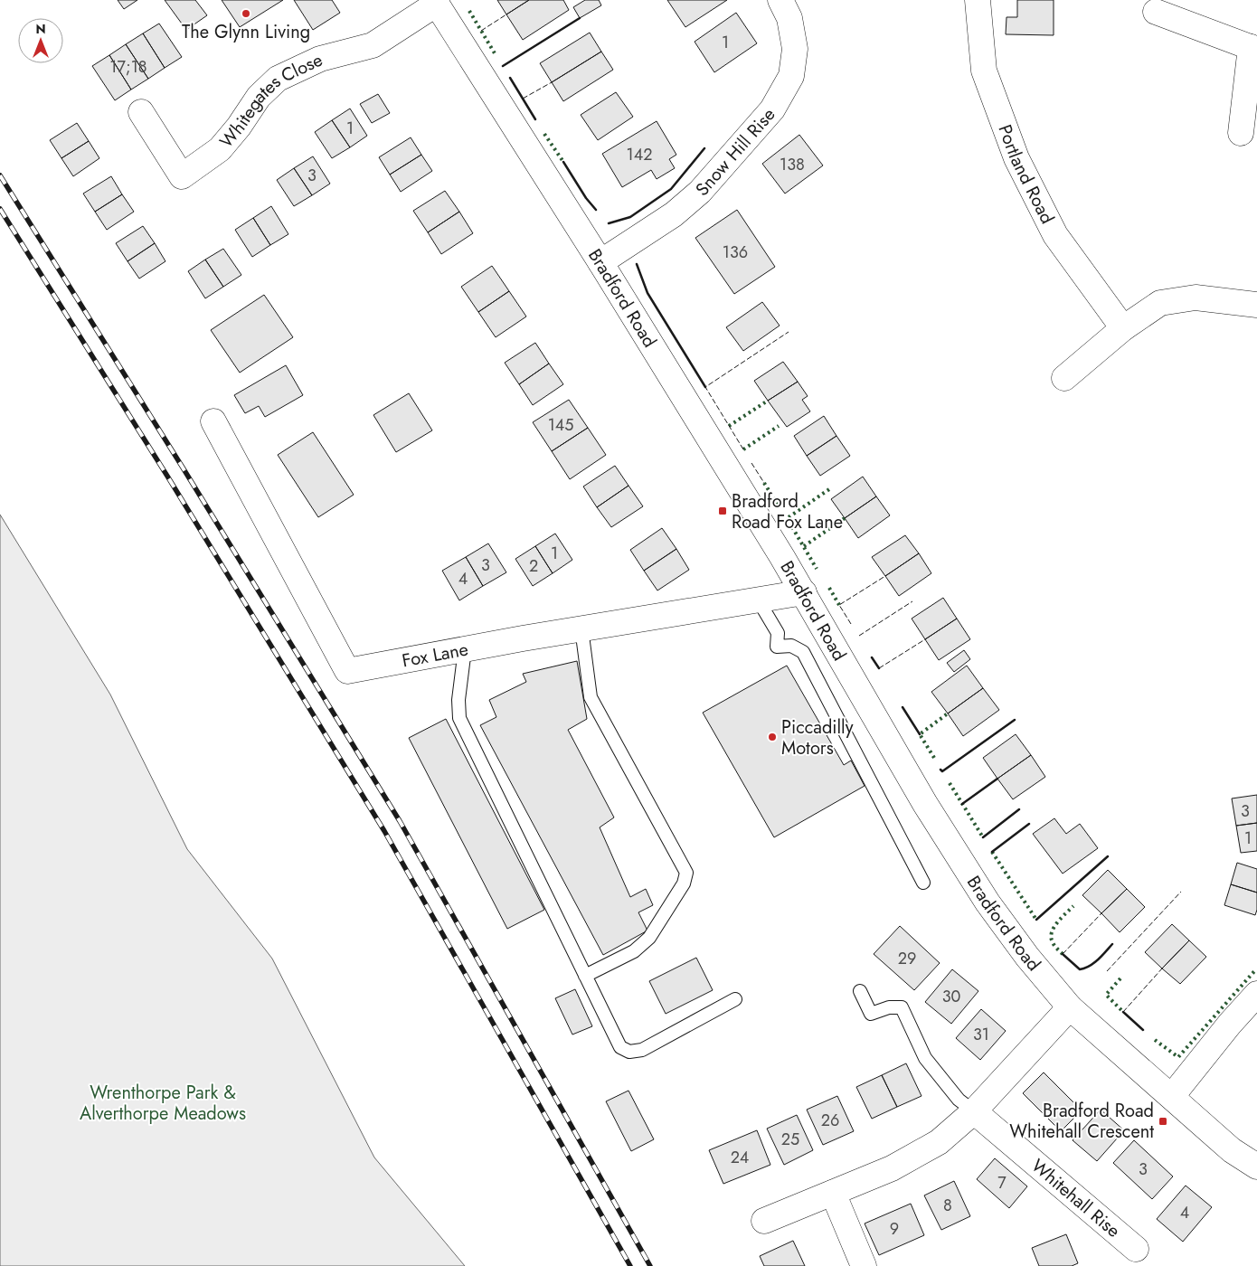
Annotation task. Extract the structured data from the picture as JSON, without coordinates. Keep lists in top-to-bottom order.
{
  "streets": {
    "street": [
      "Whitegates Close",
      "Snow Hill Rise",
      "Portland Road",
      "Bradford Road",
      "Fox Lane",
      "Whitehall Rise"
    ]
  },
  "crossings": [
    ["Whitegates Close", "Bradford Road"],
    ["Snow Hill Rise", "Bradford Road"],
    ["Bradford Road", "Fox Lane"]
  ],
  "parks": ["Wrenthorpe Park & Alverthorpe Meadows"],
  "places": {
    "other": ["The Glynn Living", "Piccadilly Motors"],
    "transit": ["Bradford Road Fox Lane", "Bradford Road Whitehall Crescent"]
  },
  "house_numbers": [
    "1",
    "17;18",
    "1",
    "142",
    "138",
    "3",
    "136",
    "145",
    "1",
    "3",
    "2",
    "4",
    "3",
    "1",
    "29",
    "30",
    "31",
    "26",
    "25",
    "24",
    "3",
    "7",
    "8",
    "4",
    "9"
  ],
  "north": "top"
}
